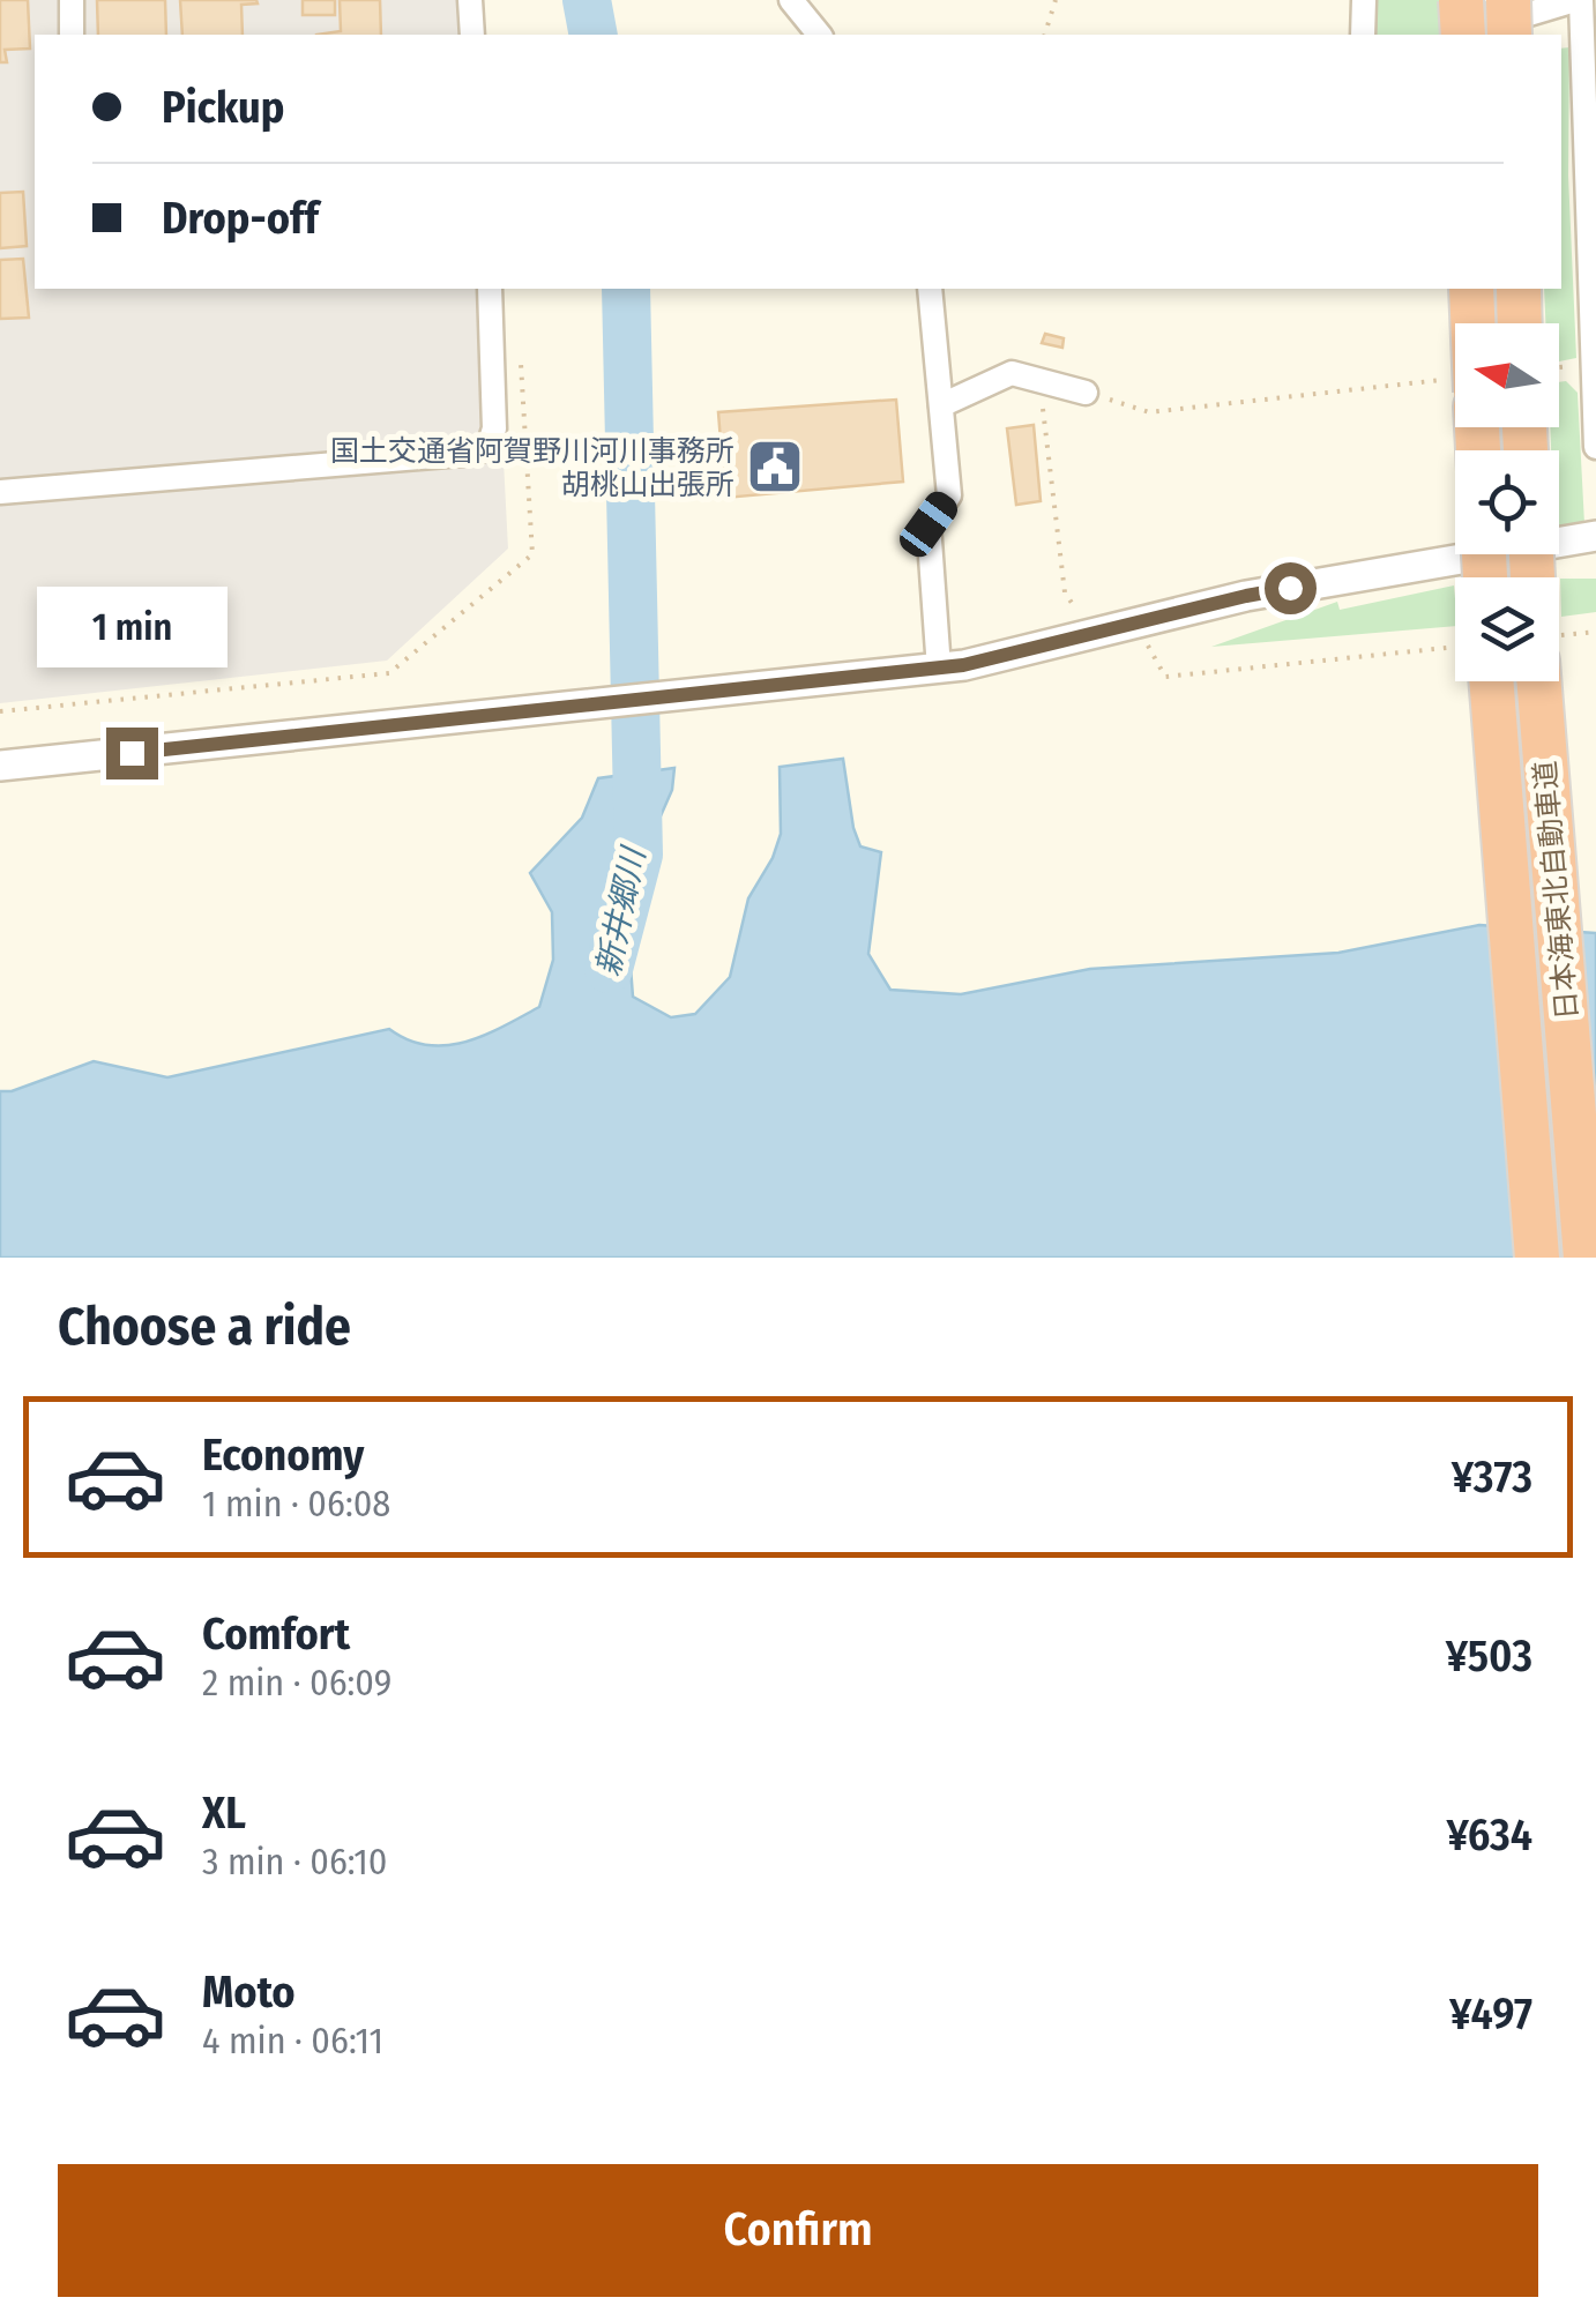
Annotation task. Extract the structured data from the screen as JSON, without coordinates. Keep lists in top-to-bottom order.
{
  "streets": {
    "highway": ["日本海東北自動車道"]
  },
  "water": ["新井郷川"],
  "places": {
    "public building": ["国土交通省阿賀野川河川事務所 胡桃山出張所"]
  },
  "north": "left",
  "page": {
    "banner": ["Pickup", "Drop-off"],
    "bubble": "1 min",
    "heading": "Choose a ride",
    "list": [
      {
        "name": "Economy",
        "note": "1 min · 06:08",
        "value": "¥373"
      },
      {
        "name": "Comfort",
        "note": "2 min · 06:09",
        "value": "¥503"
      },
      {
        "name": "XL",
        "note": "3 min · 06:10",
        "value": "¥634"
      },
      {
        "name": "Moto",
        "note": "4 min · 06:11",
        "value": "¥497"
      }
    ],
    "buttons": "Confirm"
  }
}
